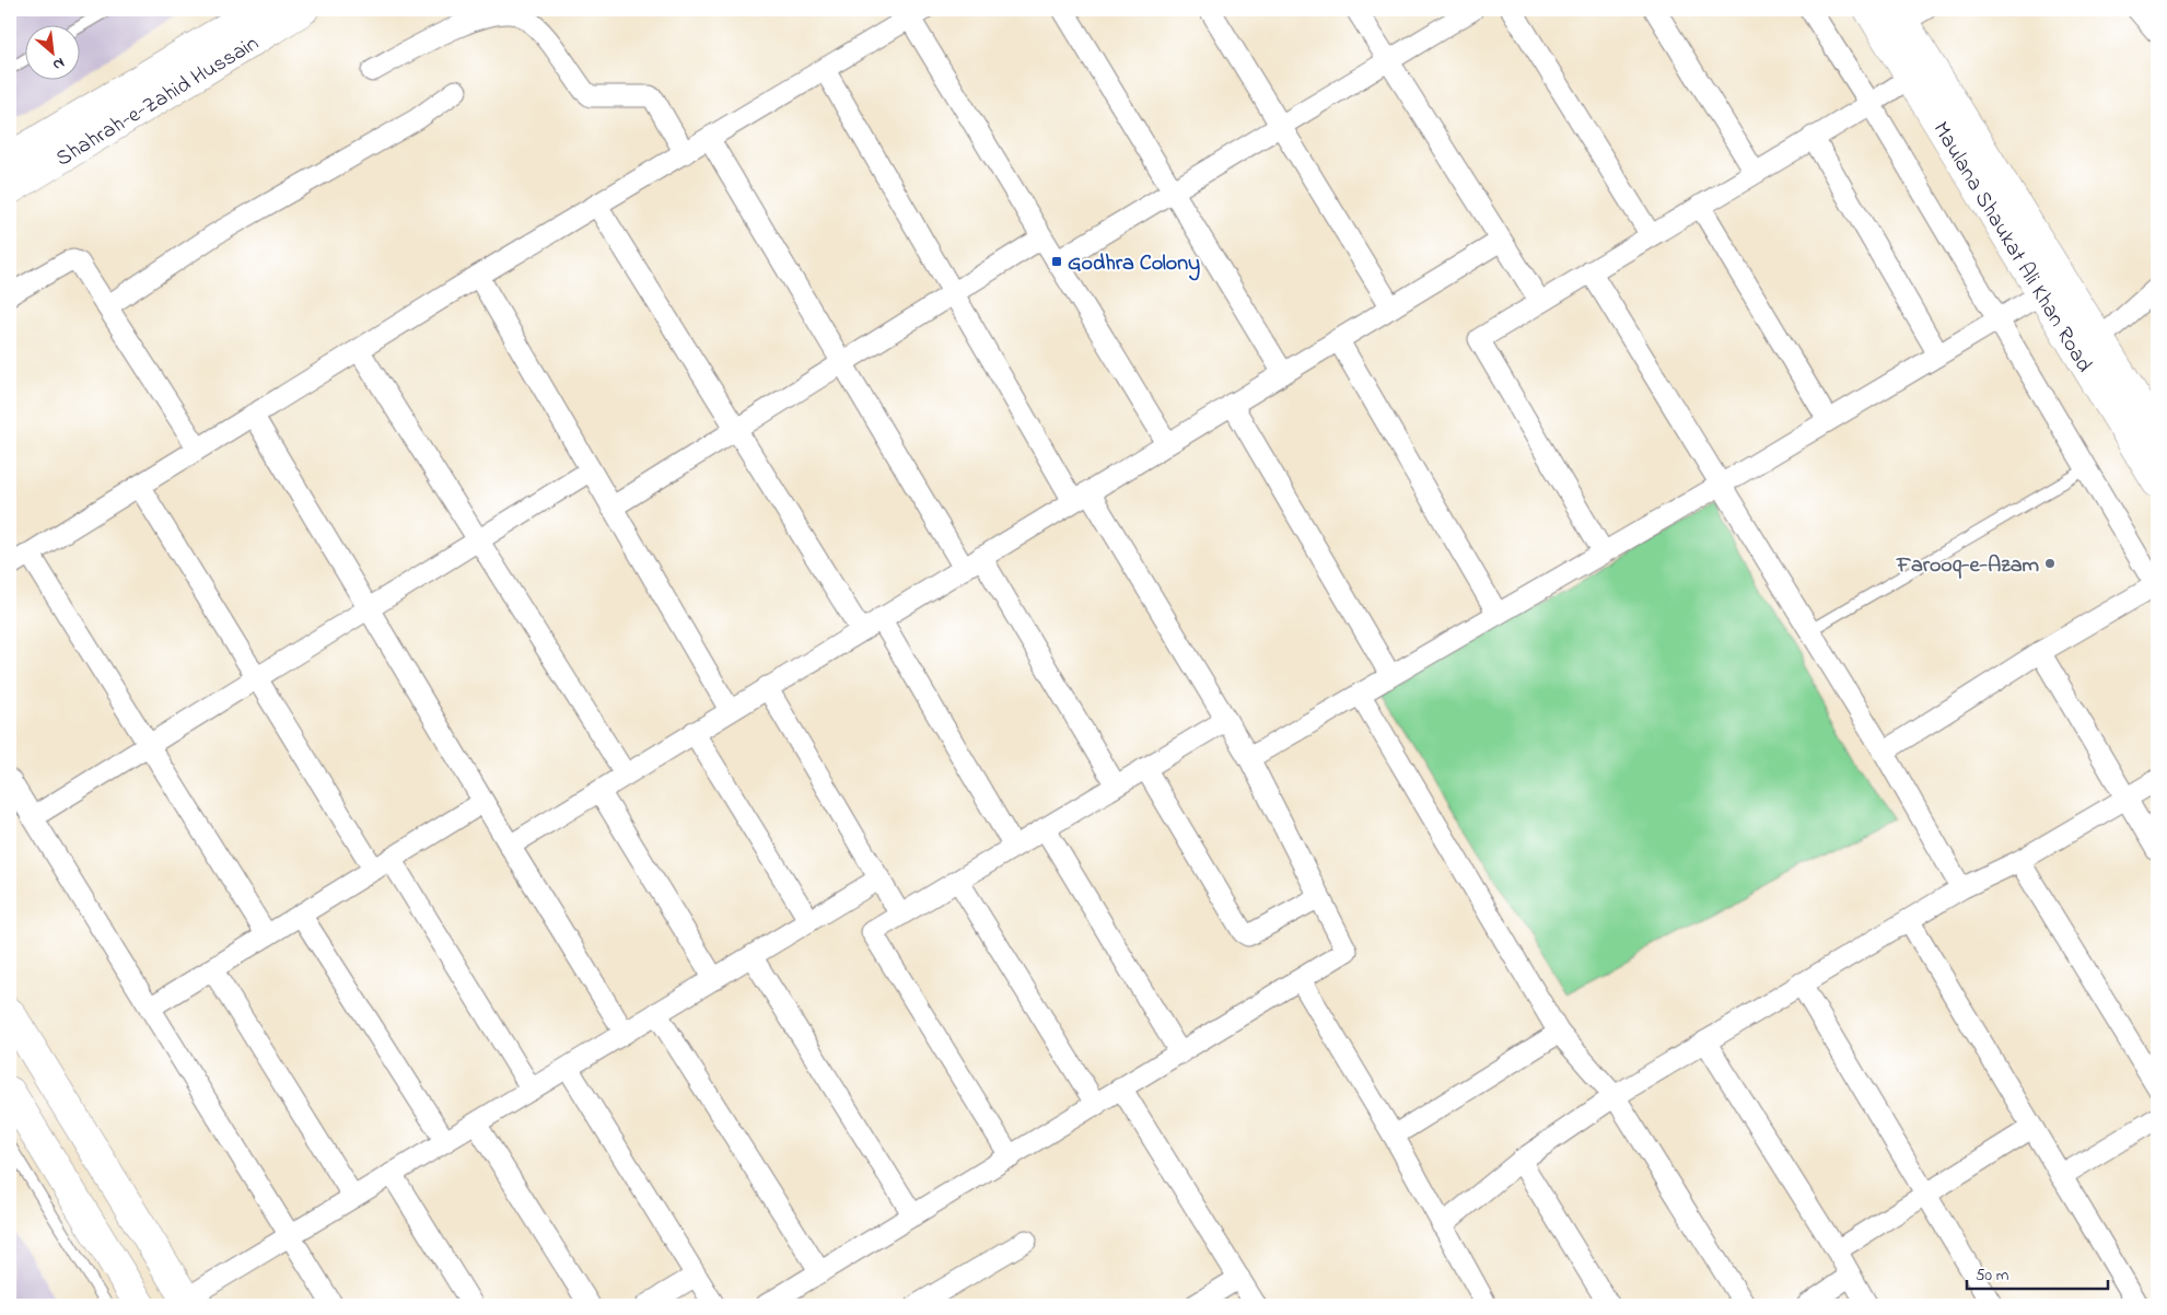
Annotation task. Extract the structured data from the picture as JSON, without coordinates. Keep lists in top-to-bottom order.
{
  "streets": {
    "main road": ["Shahrah-e-Zahid Hussain", "Maulana Shaukat Ali Khan Road"]
  },
  "places": {
    "transit": ["Godhra Colony"],
    "other": ["Farooq-e-Azam"]
  },
  "scale_bar": "50 m",
  "north": "bottom right"
}
